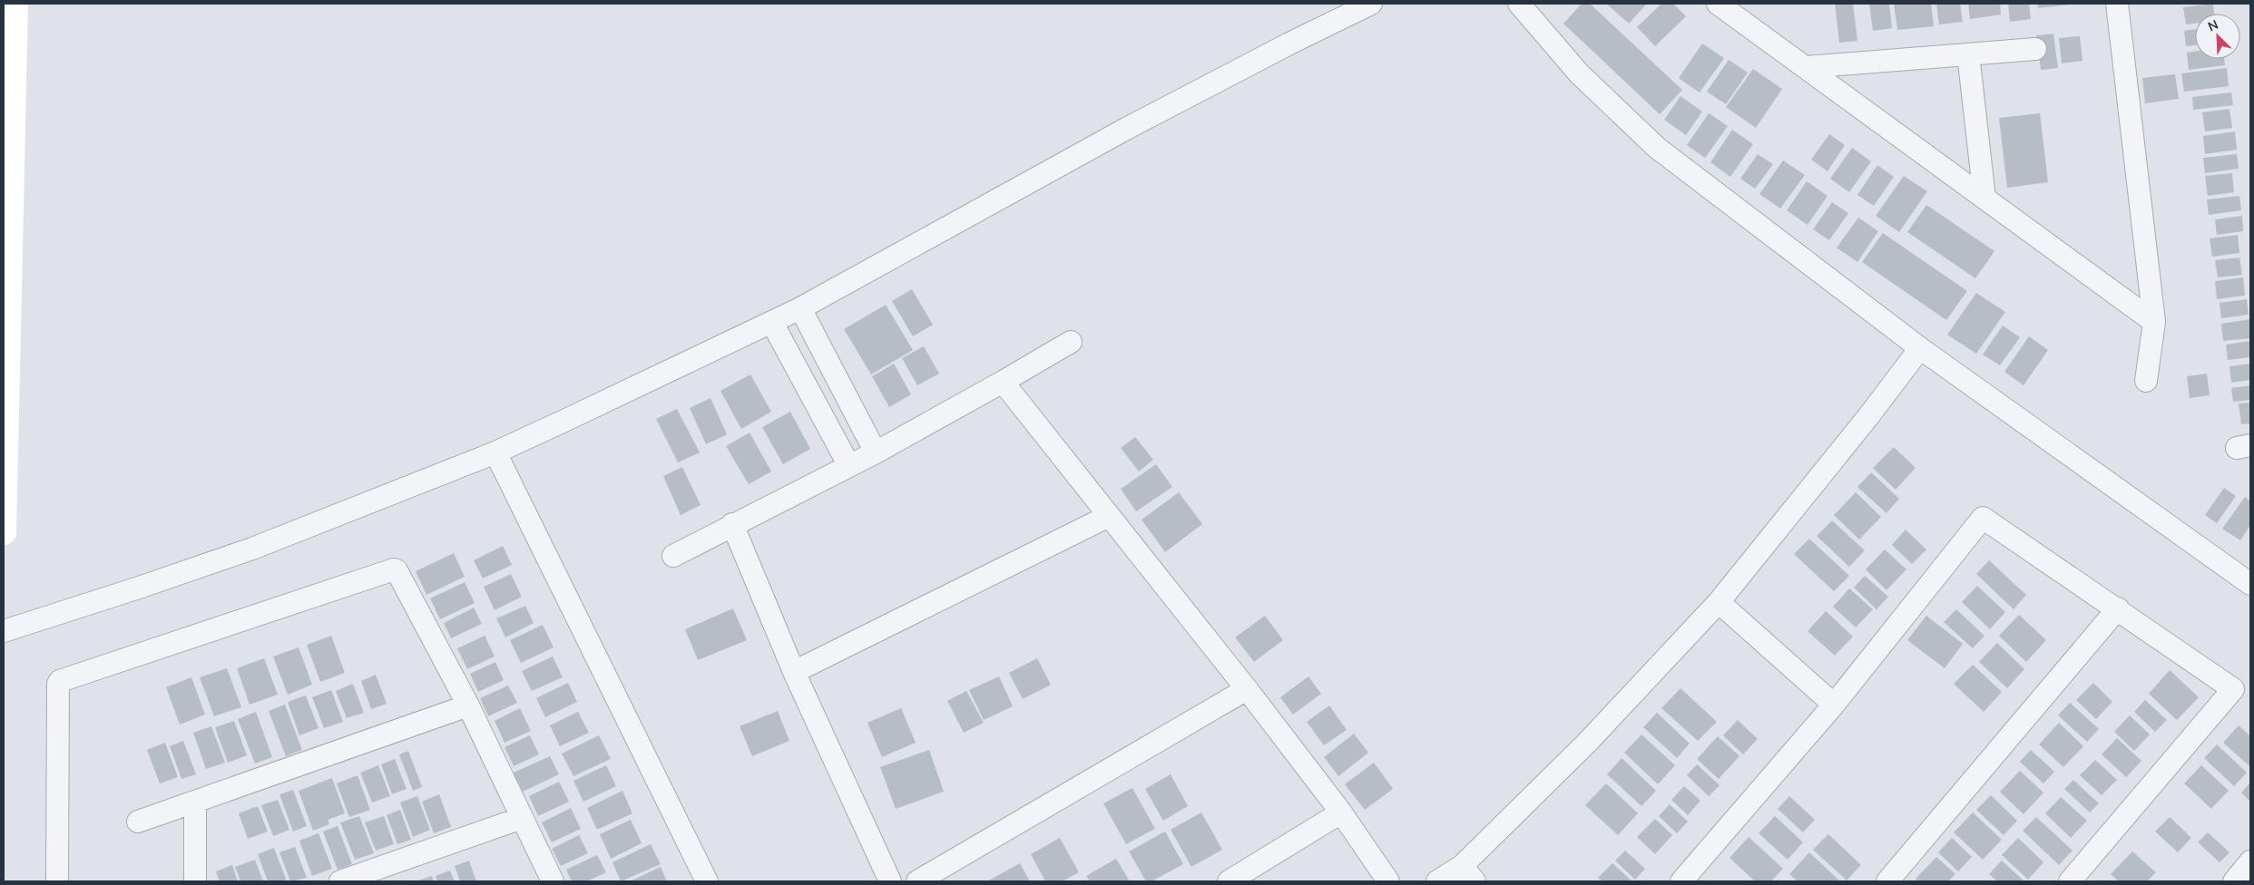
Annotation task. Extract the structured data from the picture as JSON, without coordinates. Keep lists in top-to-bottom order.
{
  "north": "top left"
}
